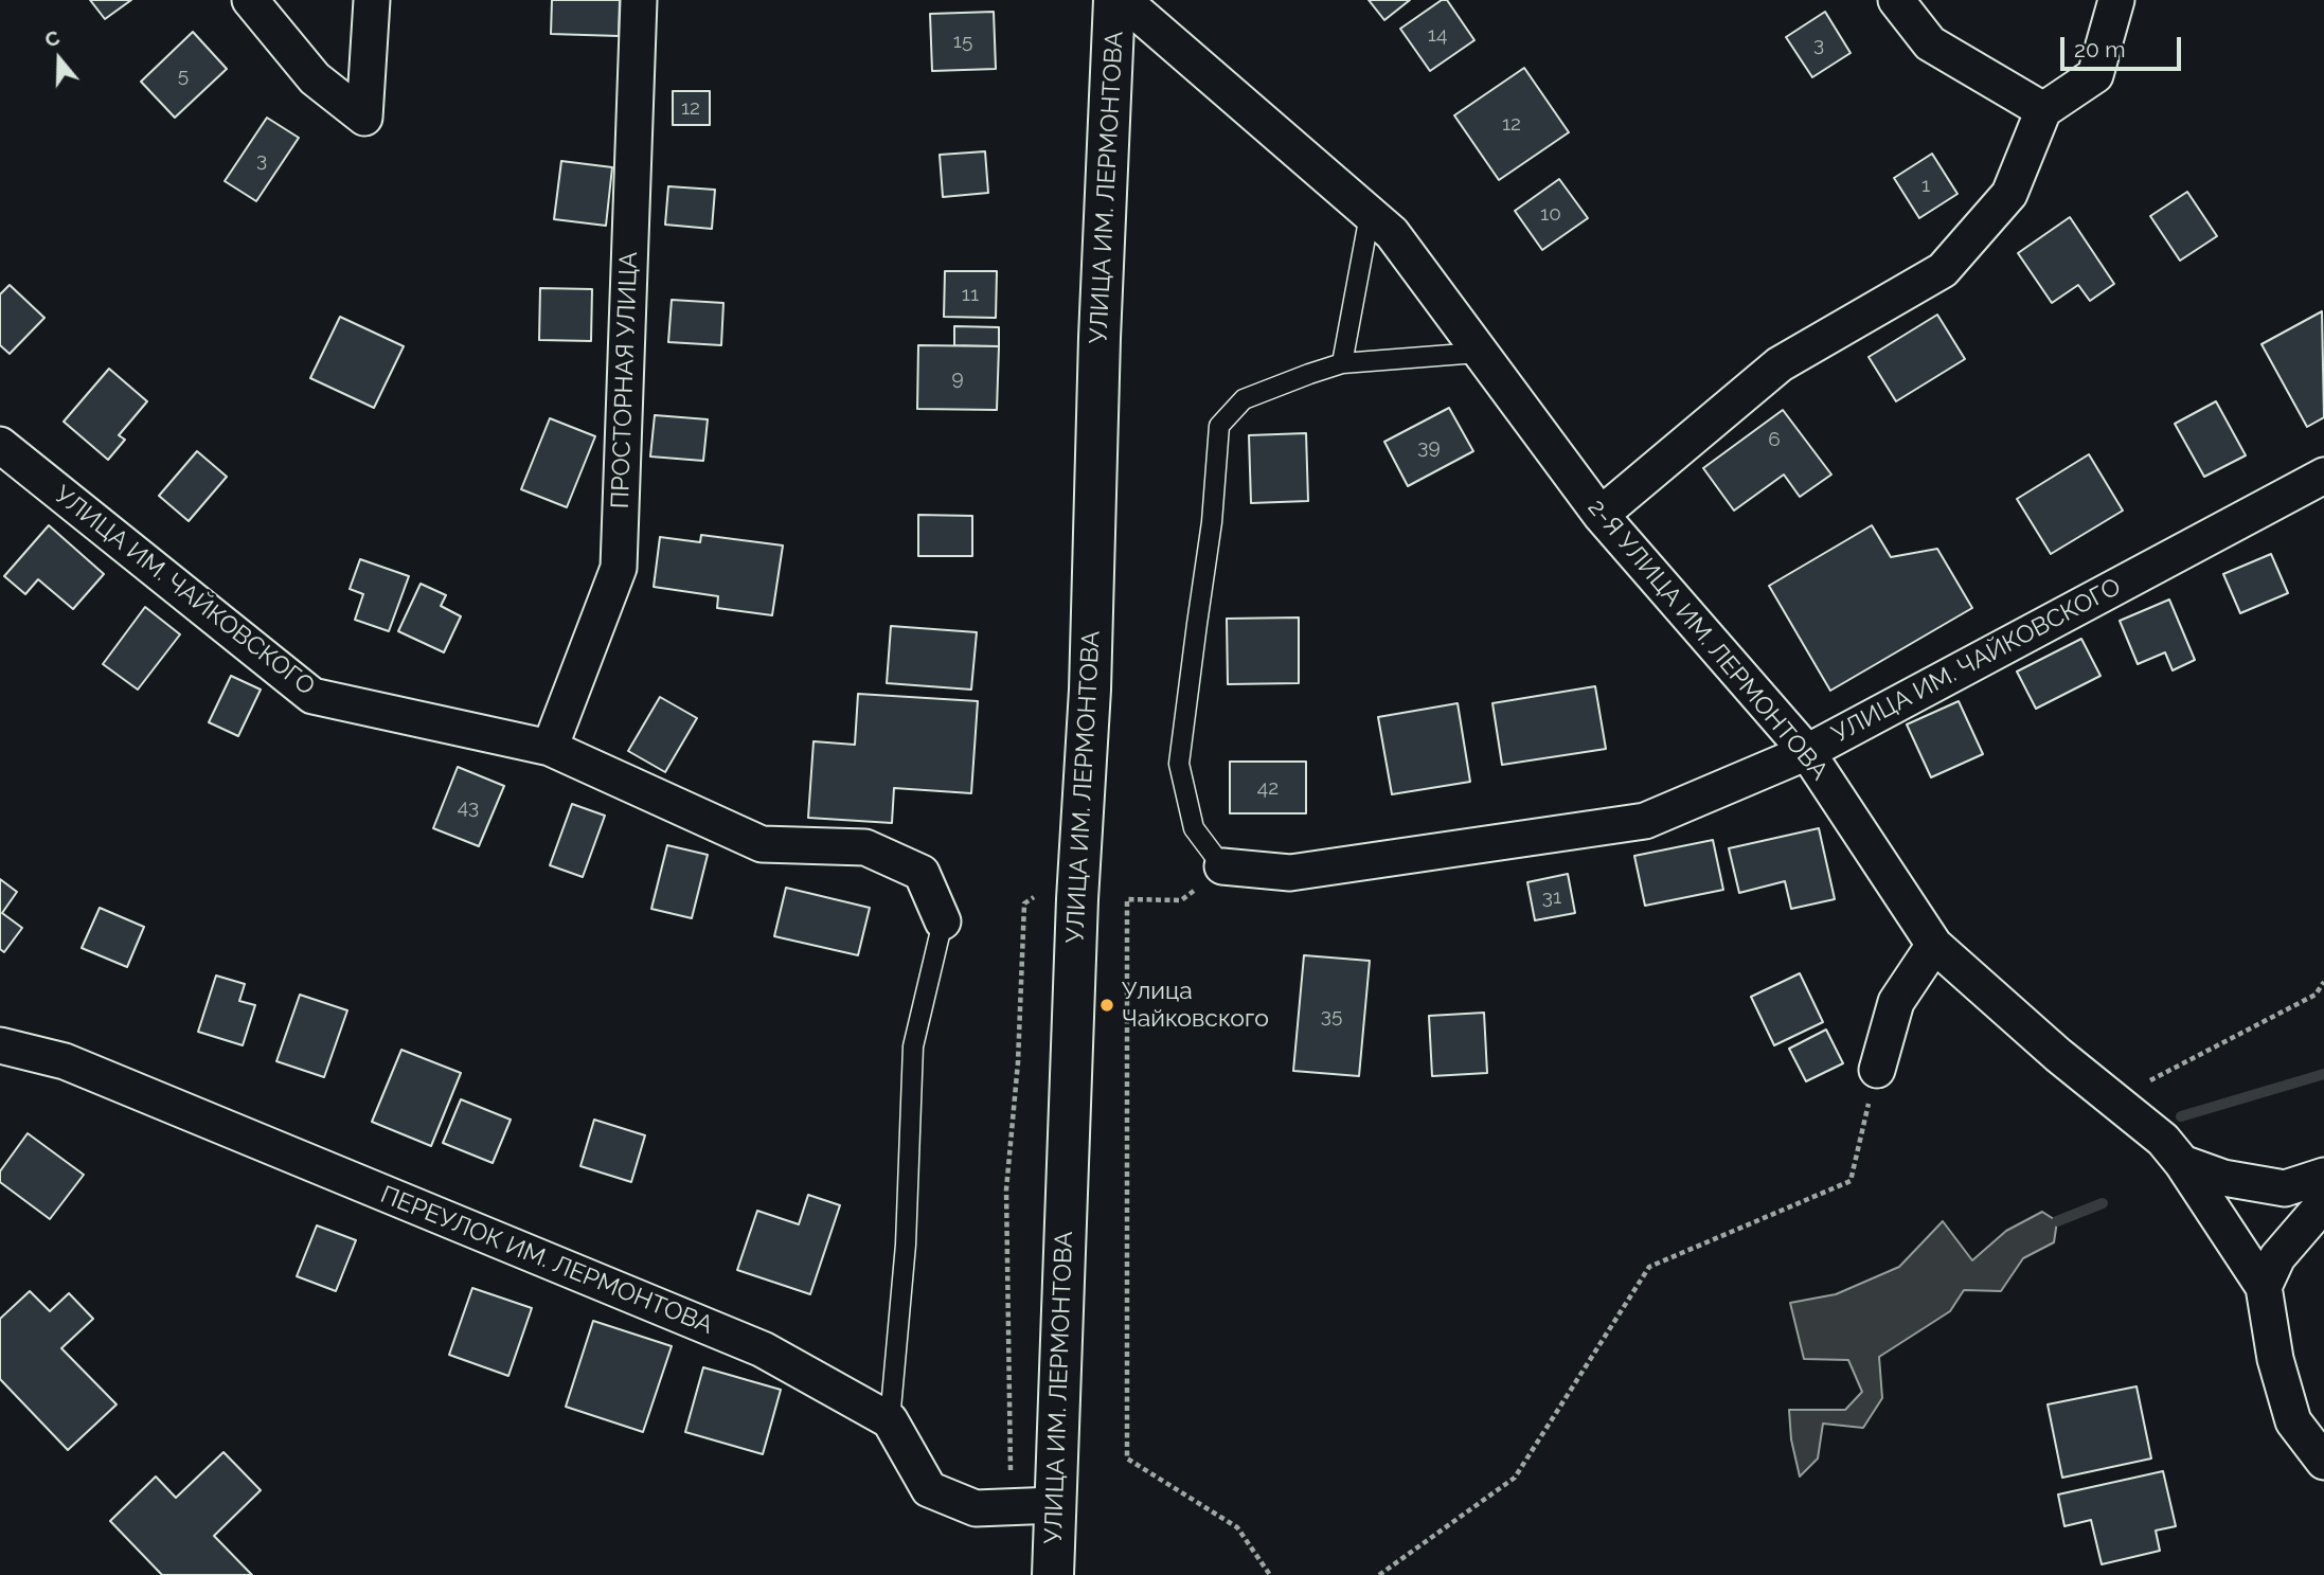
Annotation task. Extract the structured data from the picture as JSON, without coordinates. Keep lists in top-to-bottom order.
{
  "streets": {
    "highway": ["УЛИЦА ИМ. ЛЕРМОНТОВА"],
    "street": [
      "ПРОСТОРНАЯ УЛИЦА",
      "УЛИЦА ИМ. ЧАЙКОВСКОГО",
      "2-Я УЛИЦА ИМ. ЛЕРМОНТОВА",
      "ПЕРЕУЛОК ИМ. ЛЕРМОНТОВА"
    ]
  },
  "crossings": [
    ["ПРОСТОРНАЯ УЛИЦА", "УЛИЦА ИМ. ЧАЙКОВСКОГО"],
    ["УЛИЦА ИМ. ЧАЙКОВСКОГО", "2-Я УЛИЦА ИМ. ЛЕРМОНТОВА"]
  ],
  "places": ["Улица Чайковского"],
  "house_numbers": [
    "14",
    "15",
    "3",
    "5",
    "12",
    "12",
    "3",
    "1",
    "10",
    "11",
    "9",
    "6",
    "39",
    "42",
    "43",
    "31",
    "35"
  ],
  "scale_bar": "20 m",
  "north": "top"
}
